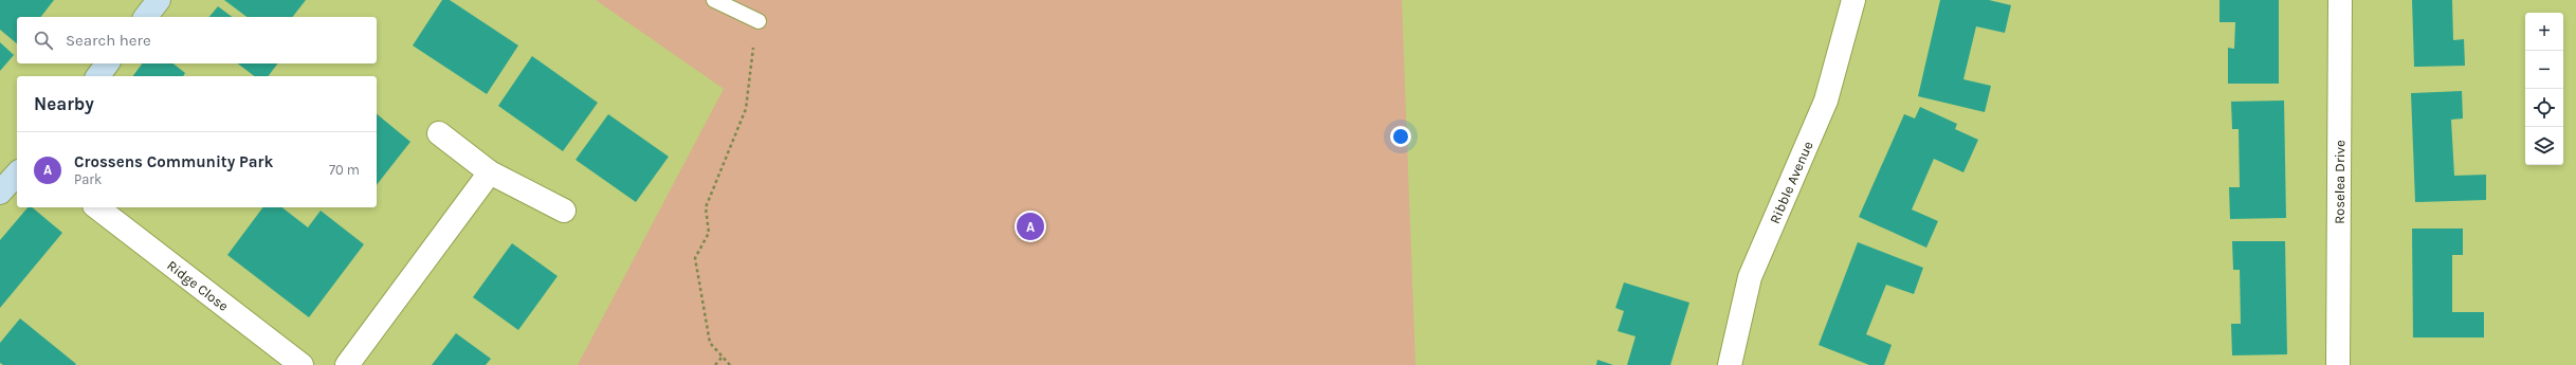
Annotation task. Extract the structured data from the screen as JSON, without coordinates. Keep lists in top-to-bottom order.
{
  "streets": {
    "street": ["Ribble Avenue", "Roselea Drive", "Ridge Close"]
  },
  "page": {
    "map_buttons": ["+", "−"],
    "search": "Search here",
    "heading": "Nearby",
    "list": [
      {
        "mark": "A",
        "name": "Crossens Community Park",
        "note": "Park",
        "value": "70 m"
      }
    ],
    "pins": "A"
  }
}
